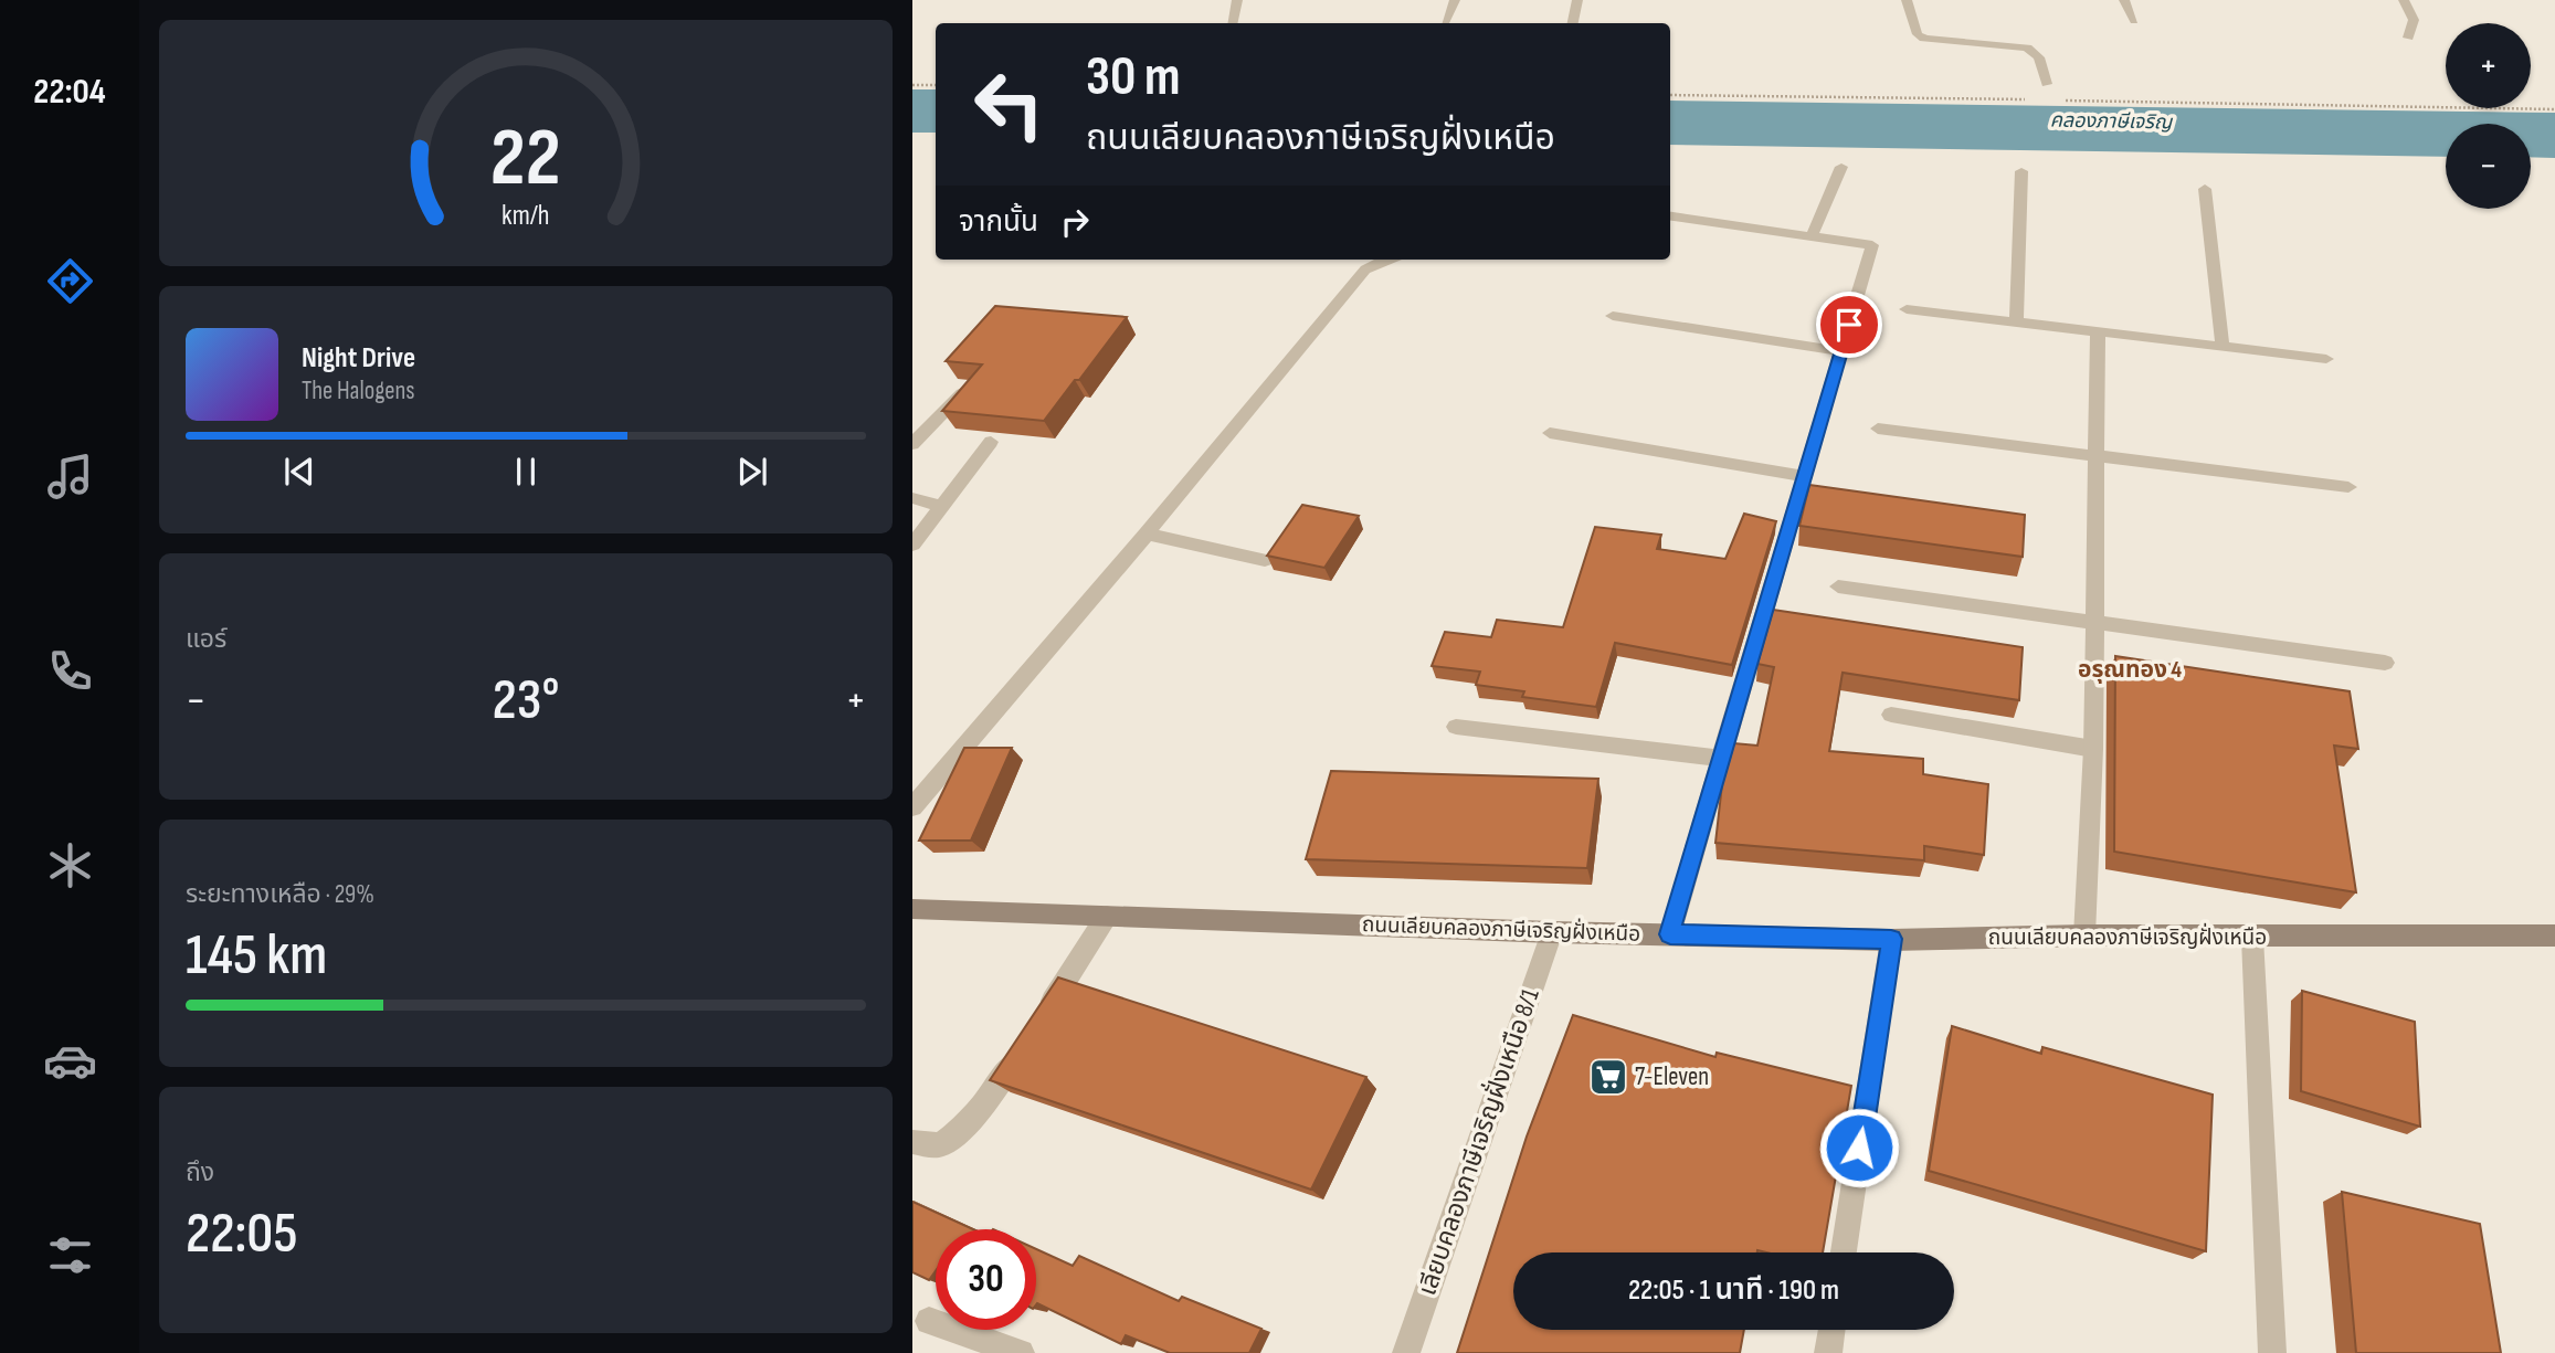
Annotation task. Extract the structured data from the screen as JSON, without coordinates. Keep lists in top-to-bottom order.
{
  "streets": {
    "main road": ["ถนนเลียบคลองภาษีเจริญฝั่งเหนือ"],
    "street": ["เลียบคลองภาษีเจริญฝั่งเหนือ 8/1"]
  },
  "crossings": [
    ["ถนนเลียบคลองภาษีเจริญฝั่งเหนือ", "เลียบคลองภาษีเจริญฝั่งเหนือ 8/1"]
  ],
  "districts": ["อรุณทอง 4"],
  "water": ["คลองภาษีเจริญ"],
  "places": {
    "supermarket": ["7-Eleven"]
  },
  "page": {
    "tabs": "22:04",
    "map_buttons": ["+", "−"],
    "turn": ["30 m", "ถนนเลียบคลองภาษีเจริญฝั่งเหนือ"],
    "then": "จากนั้น",
    "song": ["Night Drive", "The Halogens"],
    "tile": [
      "แอร์",
      ["ระยะทางเหลือ · 29%", "145 km"],
      ["ถึง", "22:05"]
    ],
    "heat": ["−", "23°", "+"],
    "limit": "30",
    "trip": "22:05 · 1 นาที · 190 m",
    "gauge": ["22", "km/h"]
  }
}
